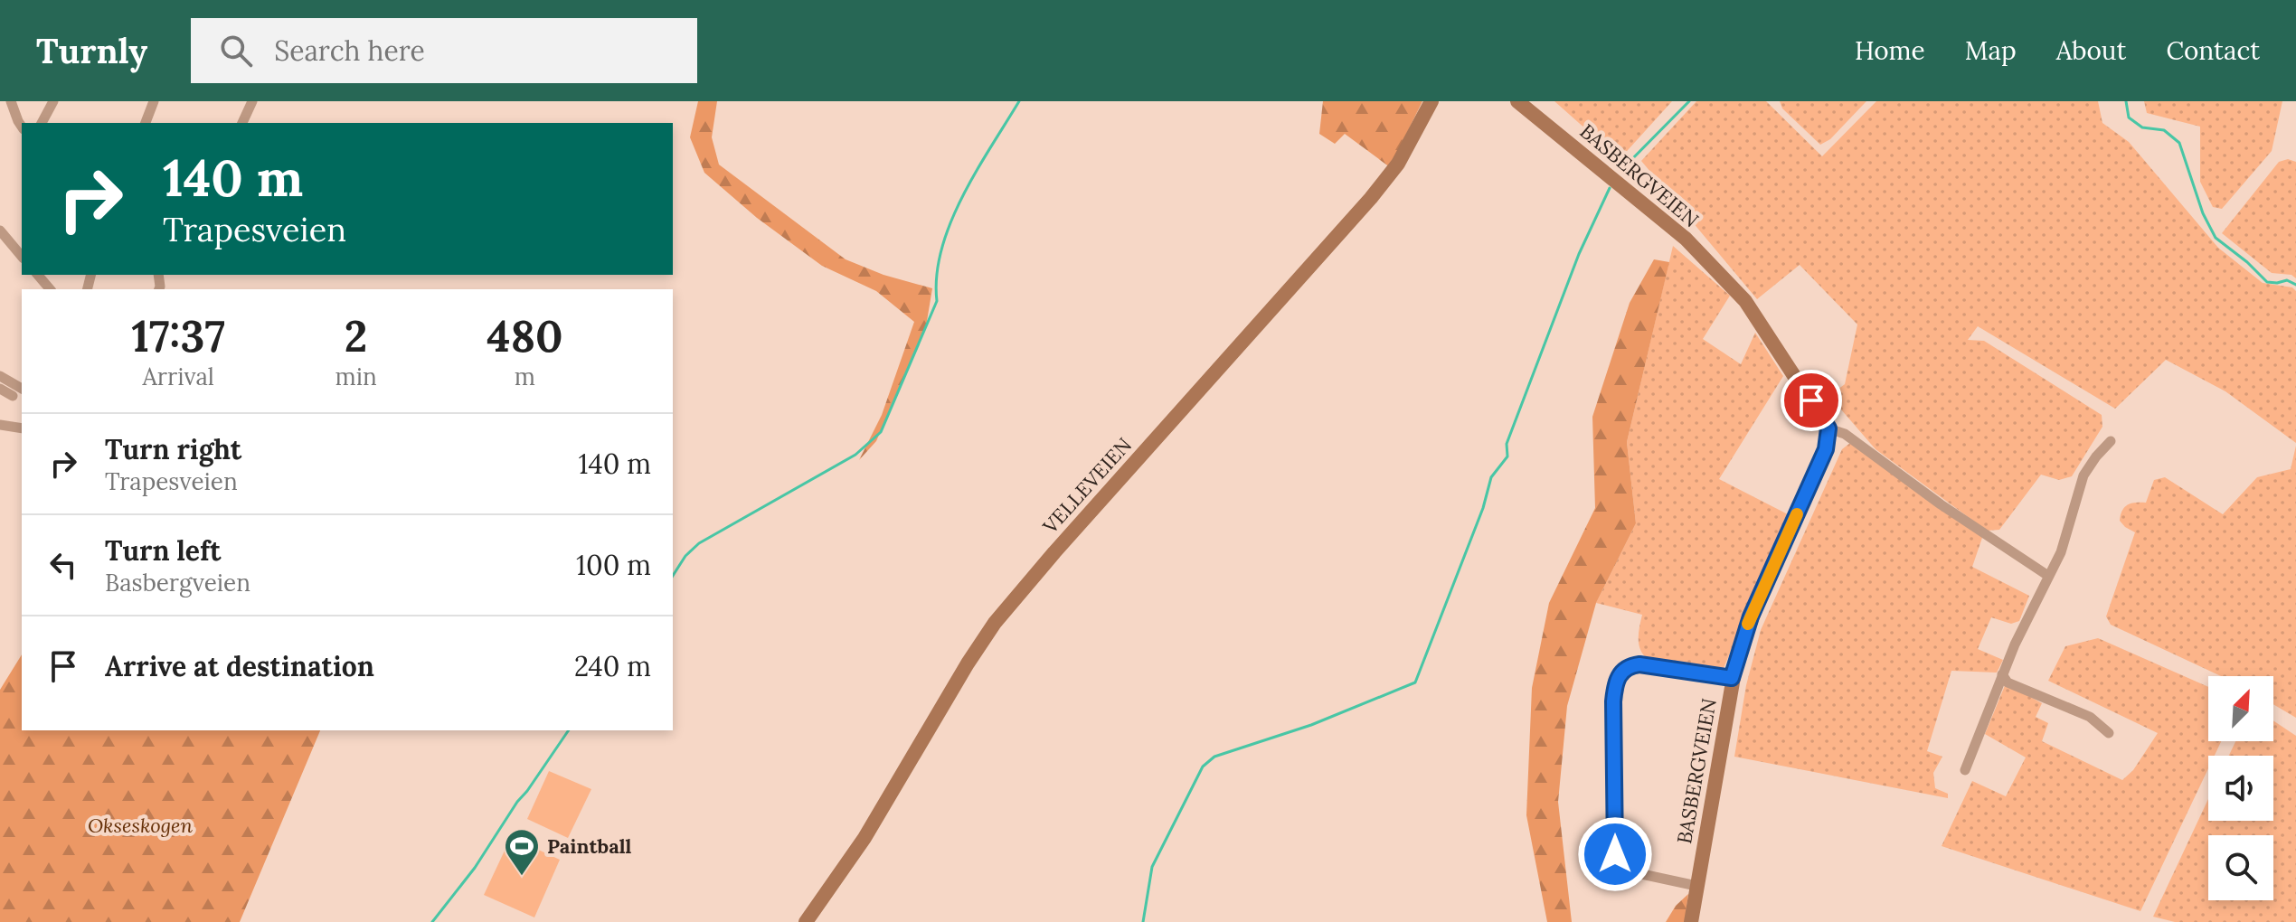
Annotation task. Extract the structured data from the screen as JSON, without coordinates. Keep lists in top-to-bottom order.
{
  "streets": {
    "main road": ["BASBERGVEIEN", "VELLEVEIEN"]
  },
  "parks": ["Okseskogen"],
  "places": {
    "sports": ["Paintball"]
  },
  "north": "top right",
  "page": {
    "header": "Turnly",
    "search": "Search here",
    "nav": [
      "Home",
      "Map",
      "About",
      "Contact"
    ],
    "turn": ["140 m", "Trapesveien"],
    "eta": [
      "17:37",
      "Arrival",
      "2",
      "min",
      "480",
      "m"
    ],
    "list": [
      {
        "name": "Turn right",
        "note": "Trapesveien",
        "value": "140 m"
      },
      {
        "name": "Turn left",
        "note": "Basbergveien",
        "value": "100 m"
      },
      {
        "name": "Arrive at destination",
        "value": "240 m"
      }
    ]
  }
}
